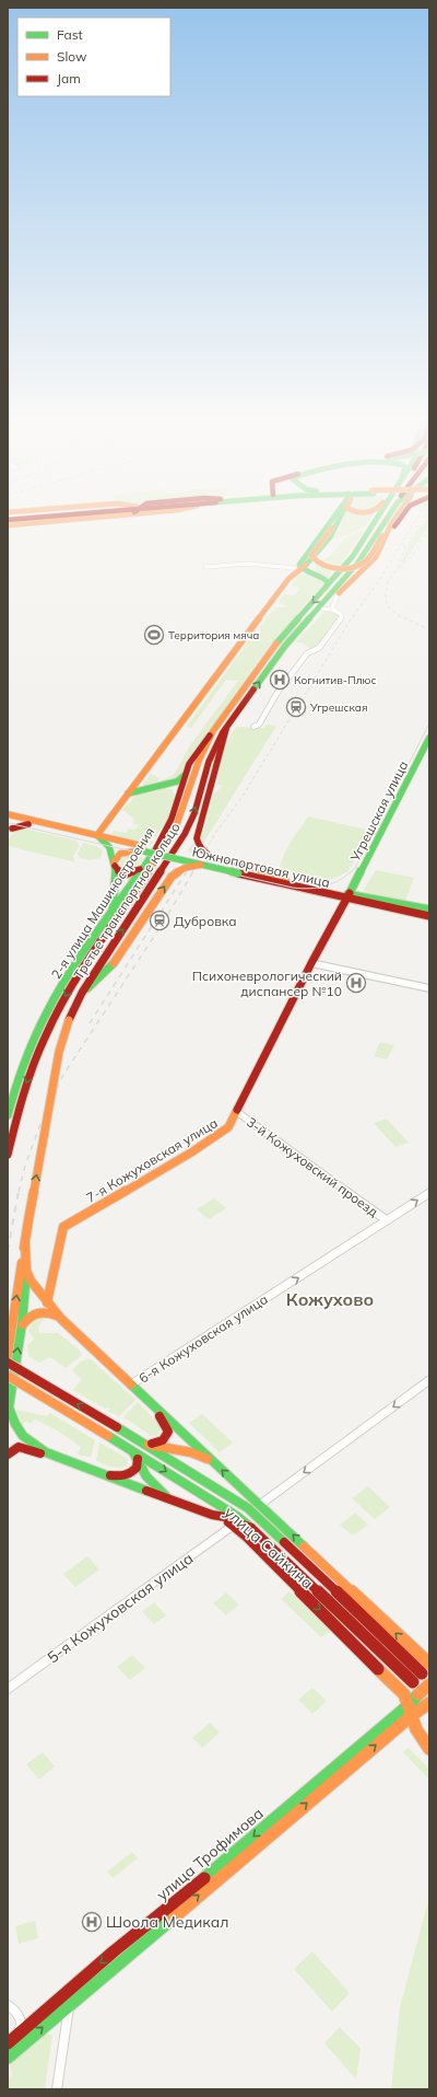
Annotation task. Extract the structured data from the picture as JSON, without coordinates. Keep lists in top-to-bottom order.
{
  "streets": {
    "main road": [
      "Угрешская улица",
      "Южнопортовая улица",
      "Третье транспортное кольцо",
      "2-я улица Машиностроения",
      "7-я Кожуховская улица",
      "улица Сайкина",
      "улица Трофимова"
    ],
    "street": ["3-й Кожуховский проезд", "6-я Кожуховская улица", "5-я Кожуховская улица"]
  },
  "crossings": [
    ["Угрешская улица", "Южнопортовая улица"],
    ["Угрешская улица", "7-я Кожуховская улица"],
    ["Южнопортовая улица", "7-я Кожуховская улица"],
    ["Третье транспортное кольцо", "2-я улица Машиностроения"],
    ["7-я Кожуховская улица", "3-й Кожуховский проезд"],
    ["7-я Кожуховская улица", "улица Сайкина"],
    ["3-й Кожуховский проезд", "6-я Кожуховская улица"],
    ["6-я Кожуховская улица", "улица Сайкина"]
  ],
  "one_way": ["6-я Кожуховская улица"],
  "districts": ["Кожухово"],
  "places": {
    "sports": ["Территория мяча"],
    "hospital": ["Когнитив-Плюс", "Психоневрологический диспансер №10", "Шоола Медикал"],
    "station": ["Угрешская", "Дубровка"]
  },
  "legend": ["Fast", "Slow", "Jam"]
}
